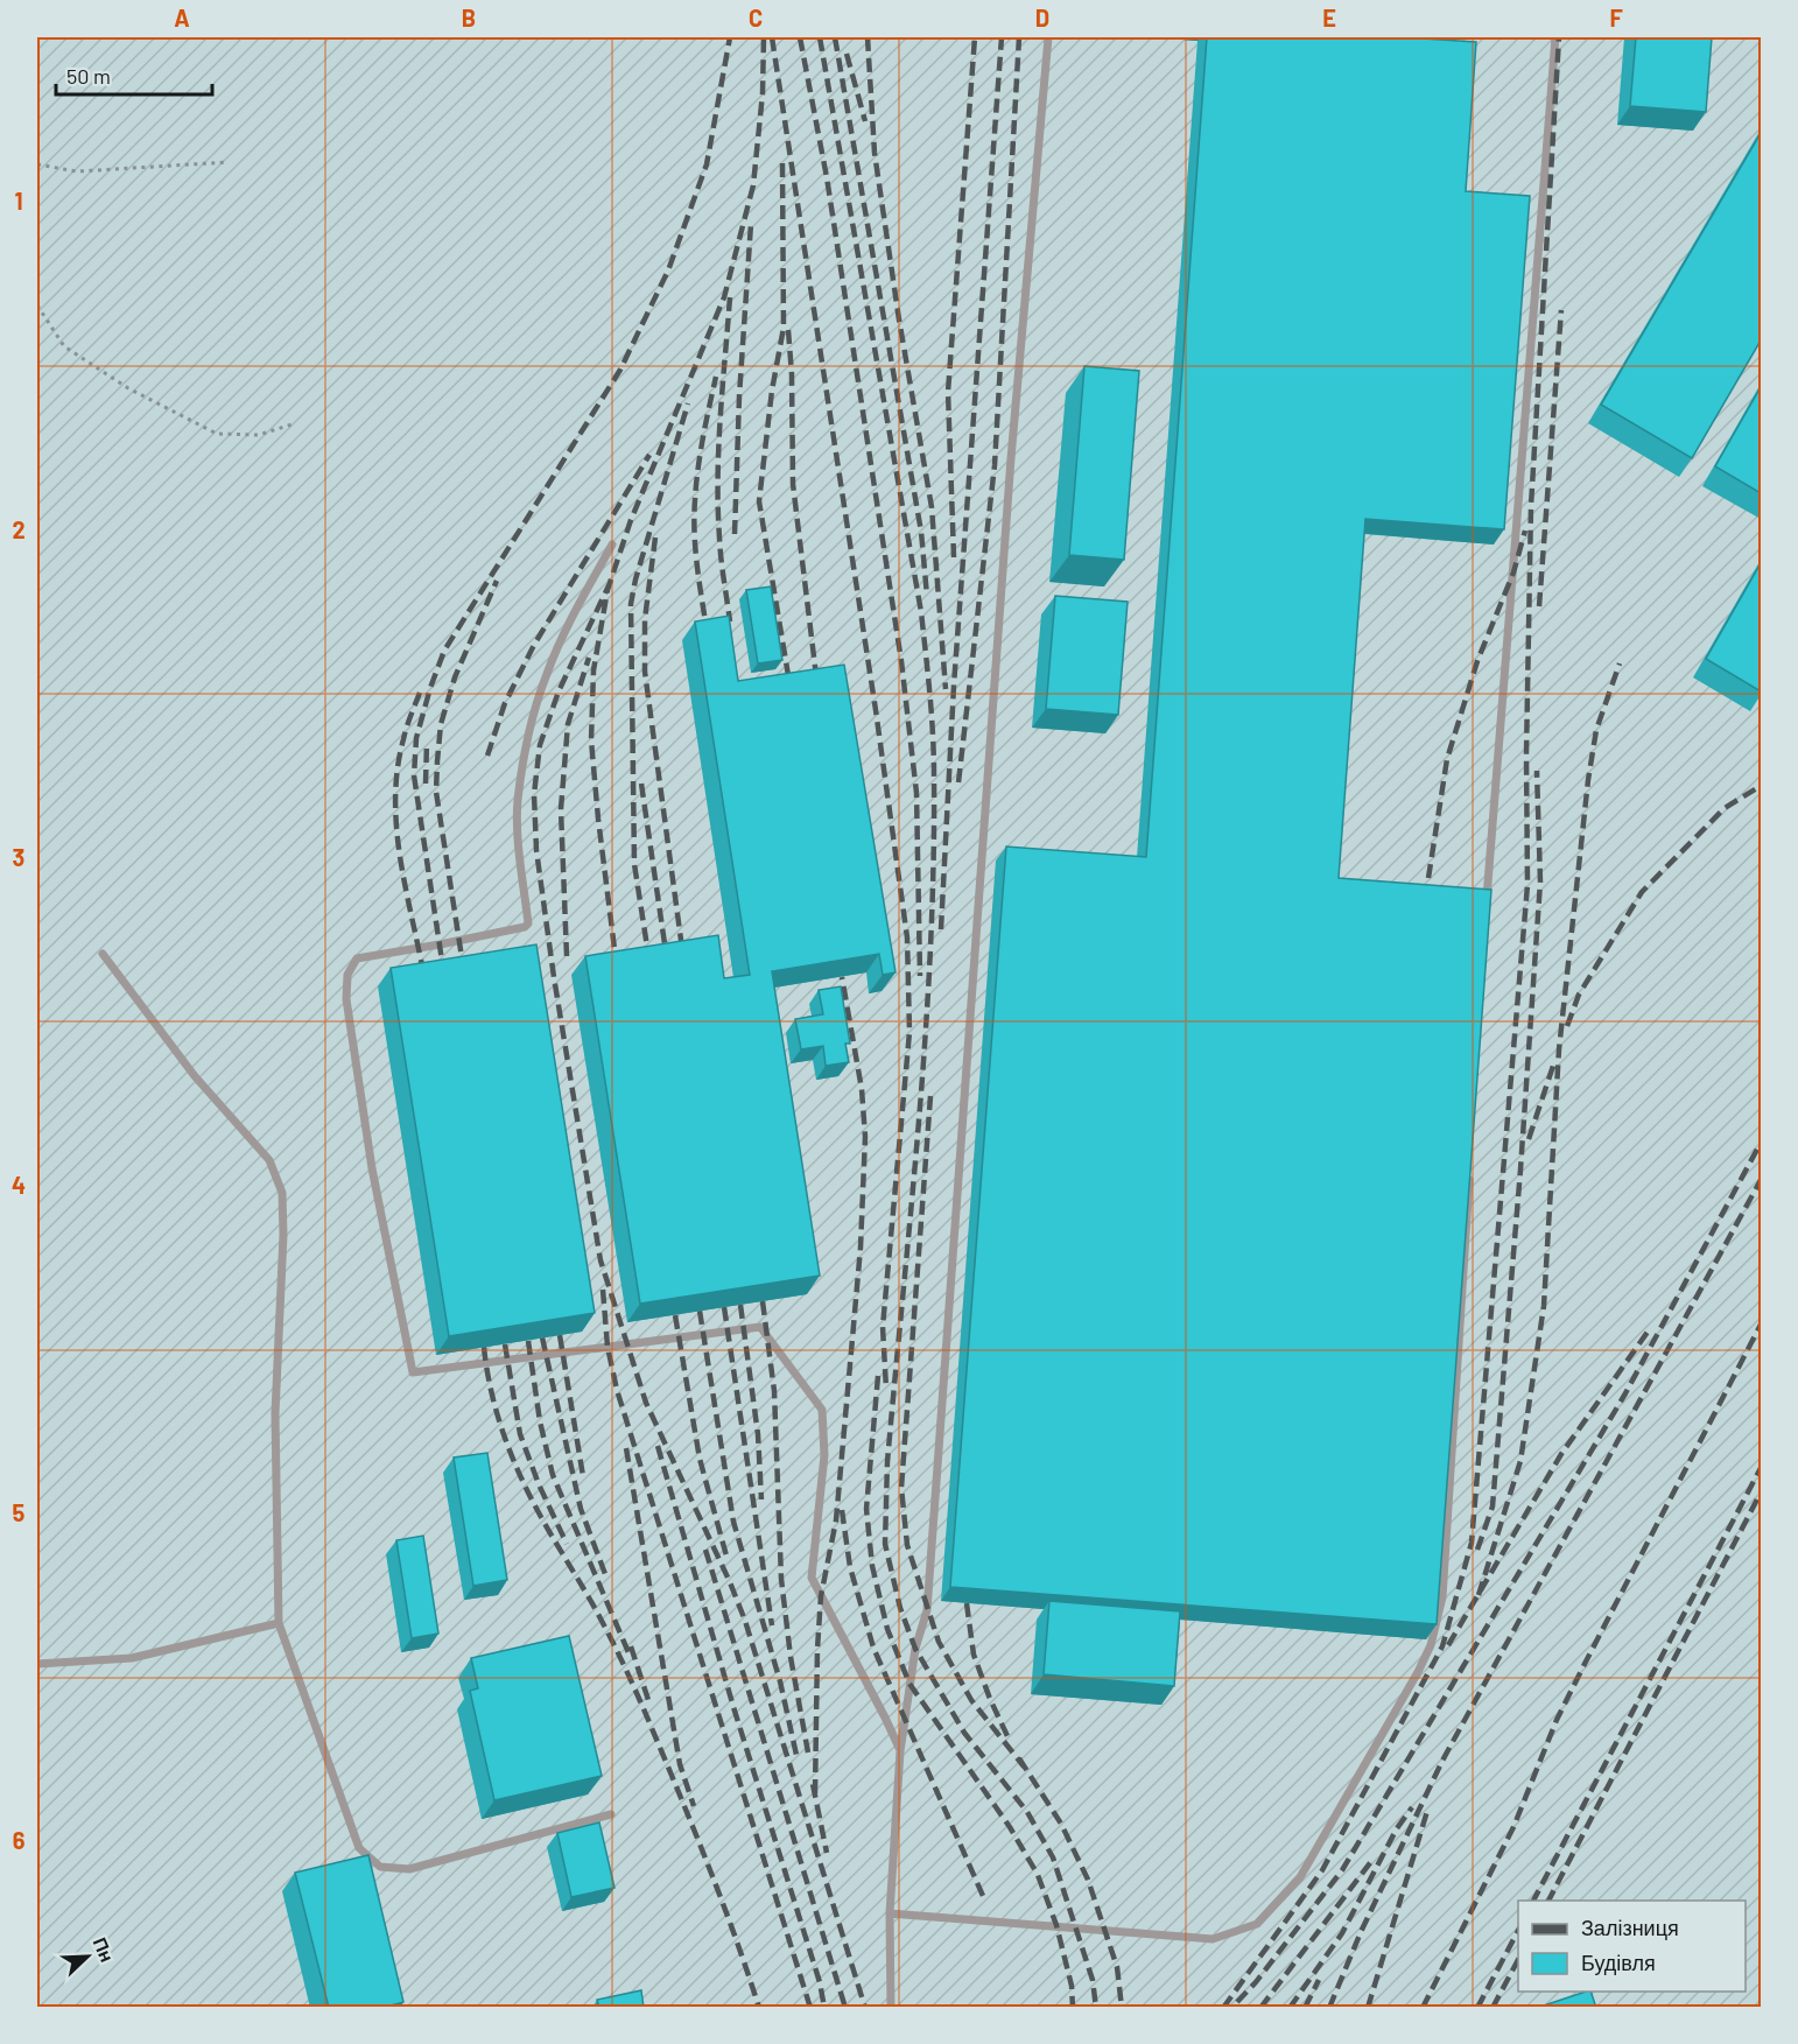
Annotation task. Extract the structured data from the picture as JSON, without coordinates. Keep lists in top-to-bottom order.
{
  "legend": ["Залізниця", "Будівля"],
  "scale_bar": "50 m",
  "north": "top right",
  "grid": {
    "columns": [
      "A",
      "B",
      "C",
      "D",
      "E",
      "F"
    ],
    "rows": [
      "1",
      "2",
      "3",
      "4",
      "5",
      "6"
    ]
  }
}
